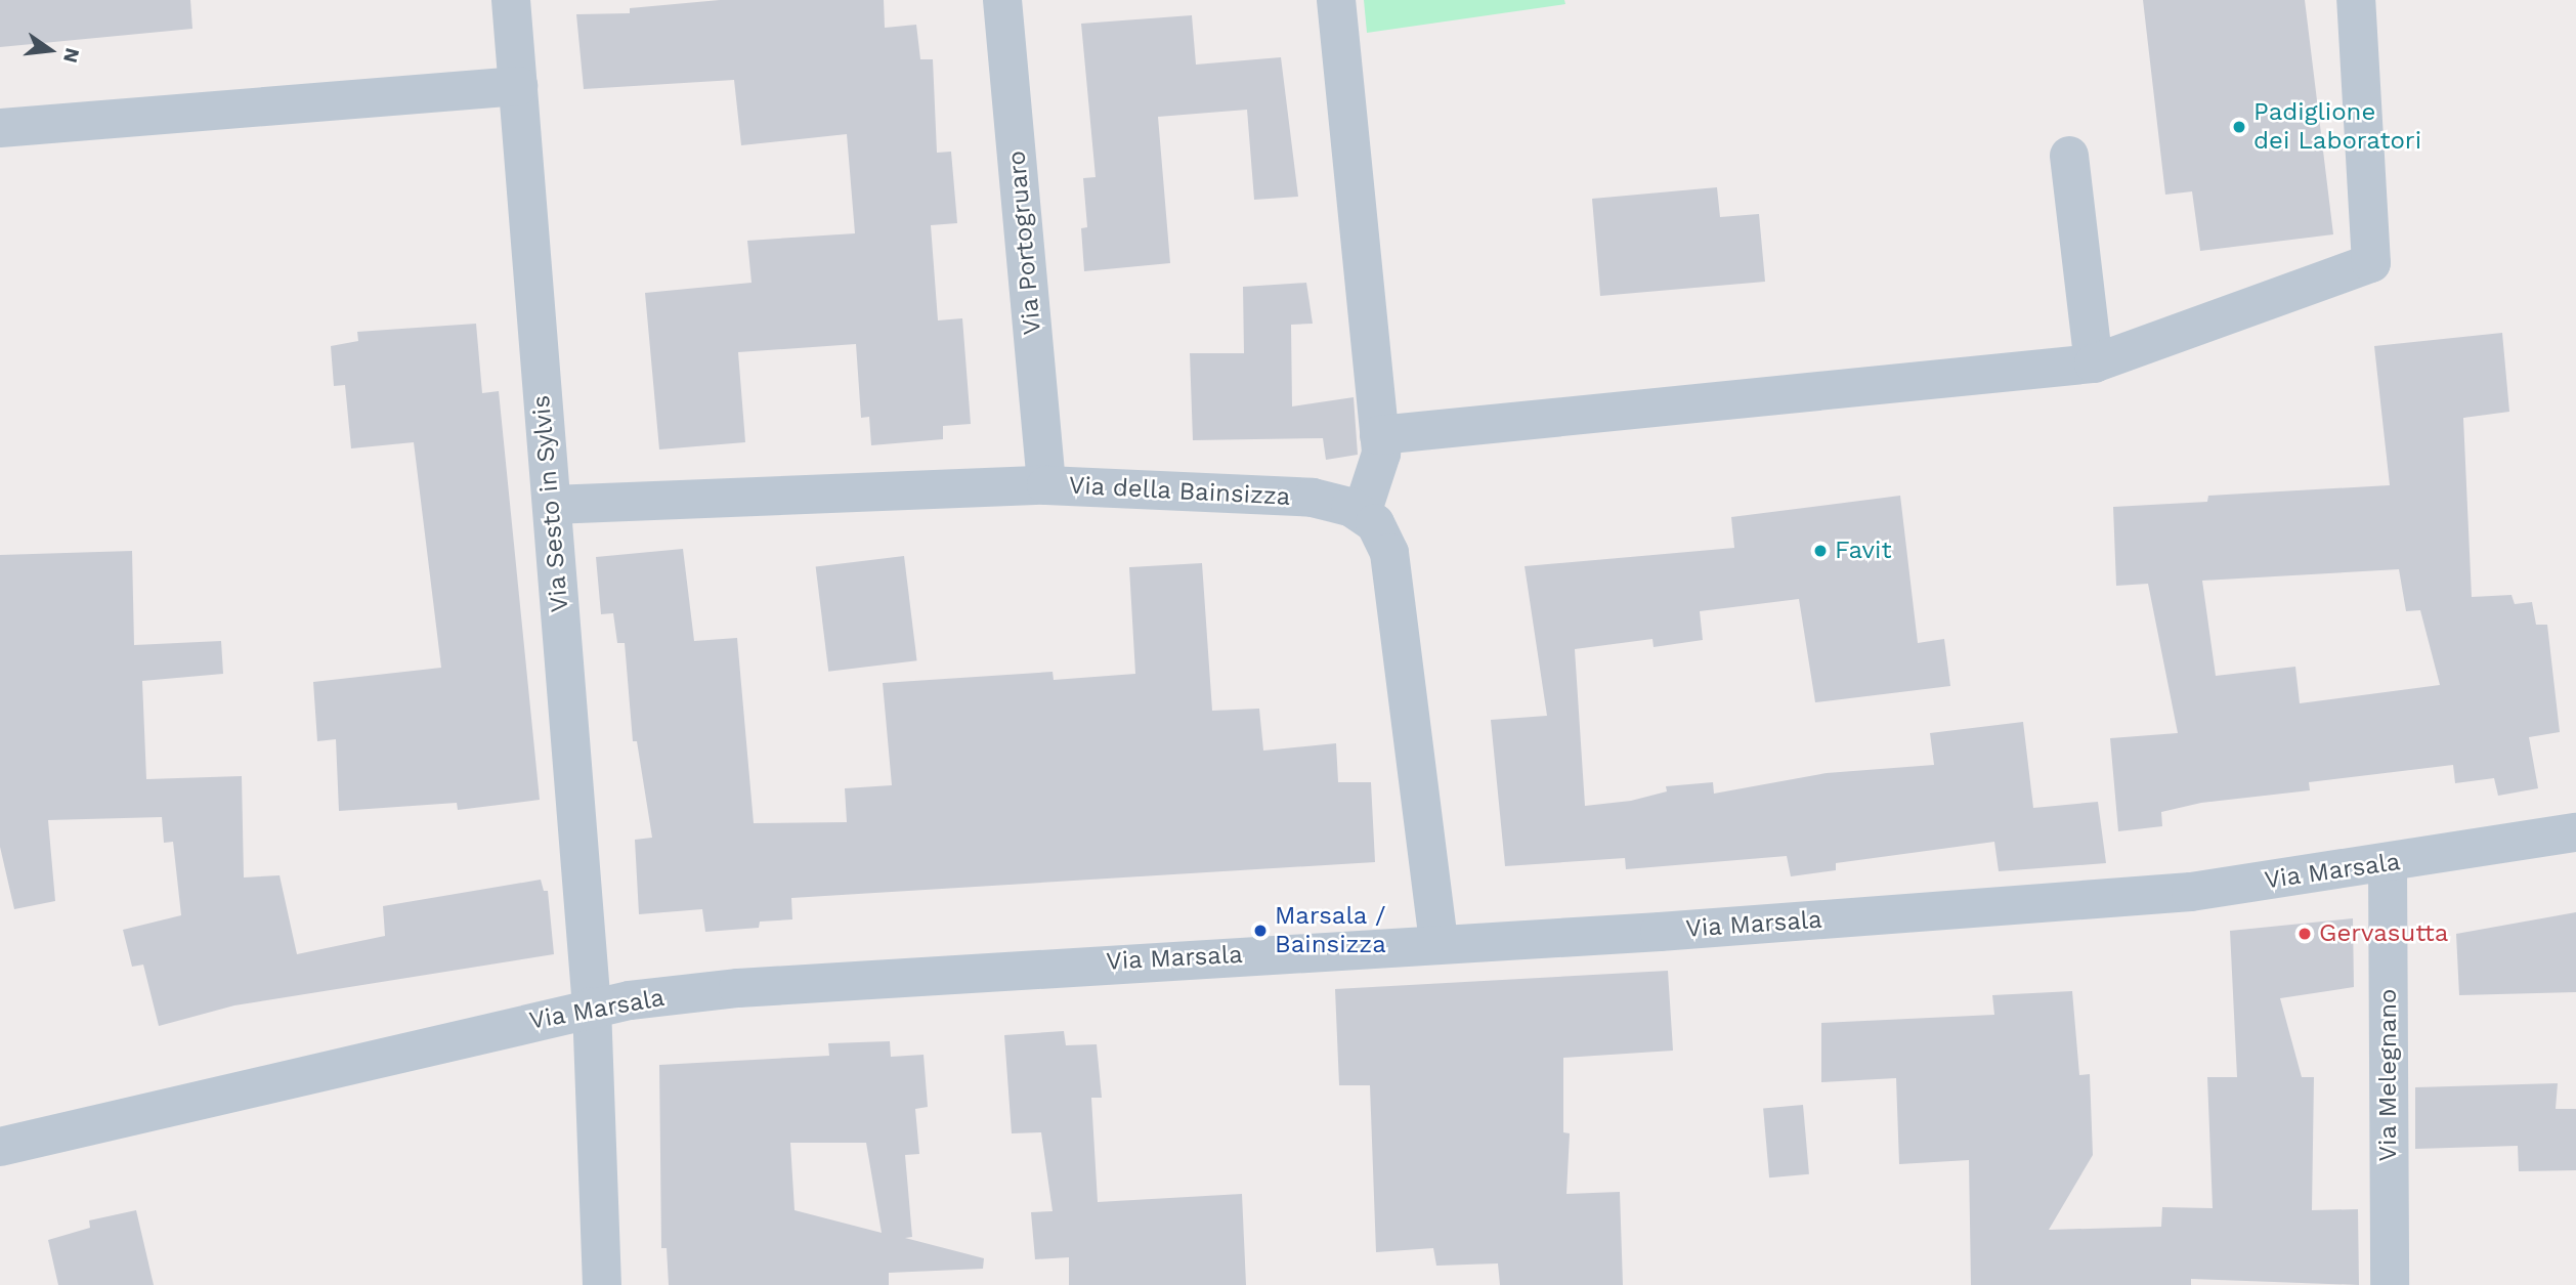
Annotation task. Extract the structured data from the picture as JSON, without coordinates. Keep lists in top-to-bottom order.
{
  "streets": {
    "street": [
      "Via Portogruaro",
      "Via della Bainsizza",
      "Via Sesto in Sylvis",
      "Via Marsala",
      "Via Melegnano"
    ]
  },
  "crossings": [
    ["Via Portogruaro", "Via della Bainsizza"],
    ["Via della Bainsizza", "Via Sesto in Sylvis"],
    ["Via Sesto in Sylvis", "Via Marsala"],
    ["Via Marsala", "Via Melegnano"]
  ],
  "places": [
    "Padiglione dei Laboratori",
    "Favit",
    "Marsala / Bainsizza",
    "Gervasutta"
  ],
  "north": "right"
}
